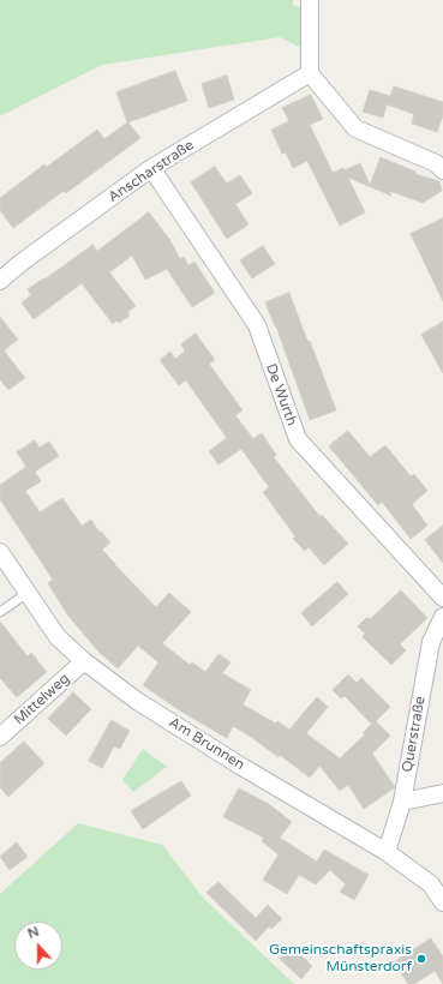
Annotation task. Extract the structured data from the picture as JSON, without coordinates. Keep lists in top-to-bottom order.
{
  "streets": {
    "street": [
      "Anscharstraße",
      "De Wurth",
      "Mittelweg",
      "Querstraße",
      "Am Brunnen"
    ]
  },
  "crossings": [
    ["Anscharstraße", "De Wurth"],
    ["Mittelweg", "Am Brunnen"],
    ["Querstraße", "Am Brunnen"]
  ],
  "places": ["Gemeinschaftspraxis Münsterdorf"],
  "north": "top"
}
